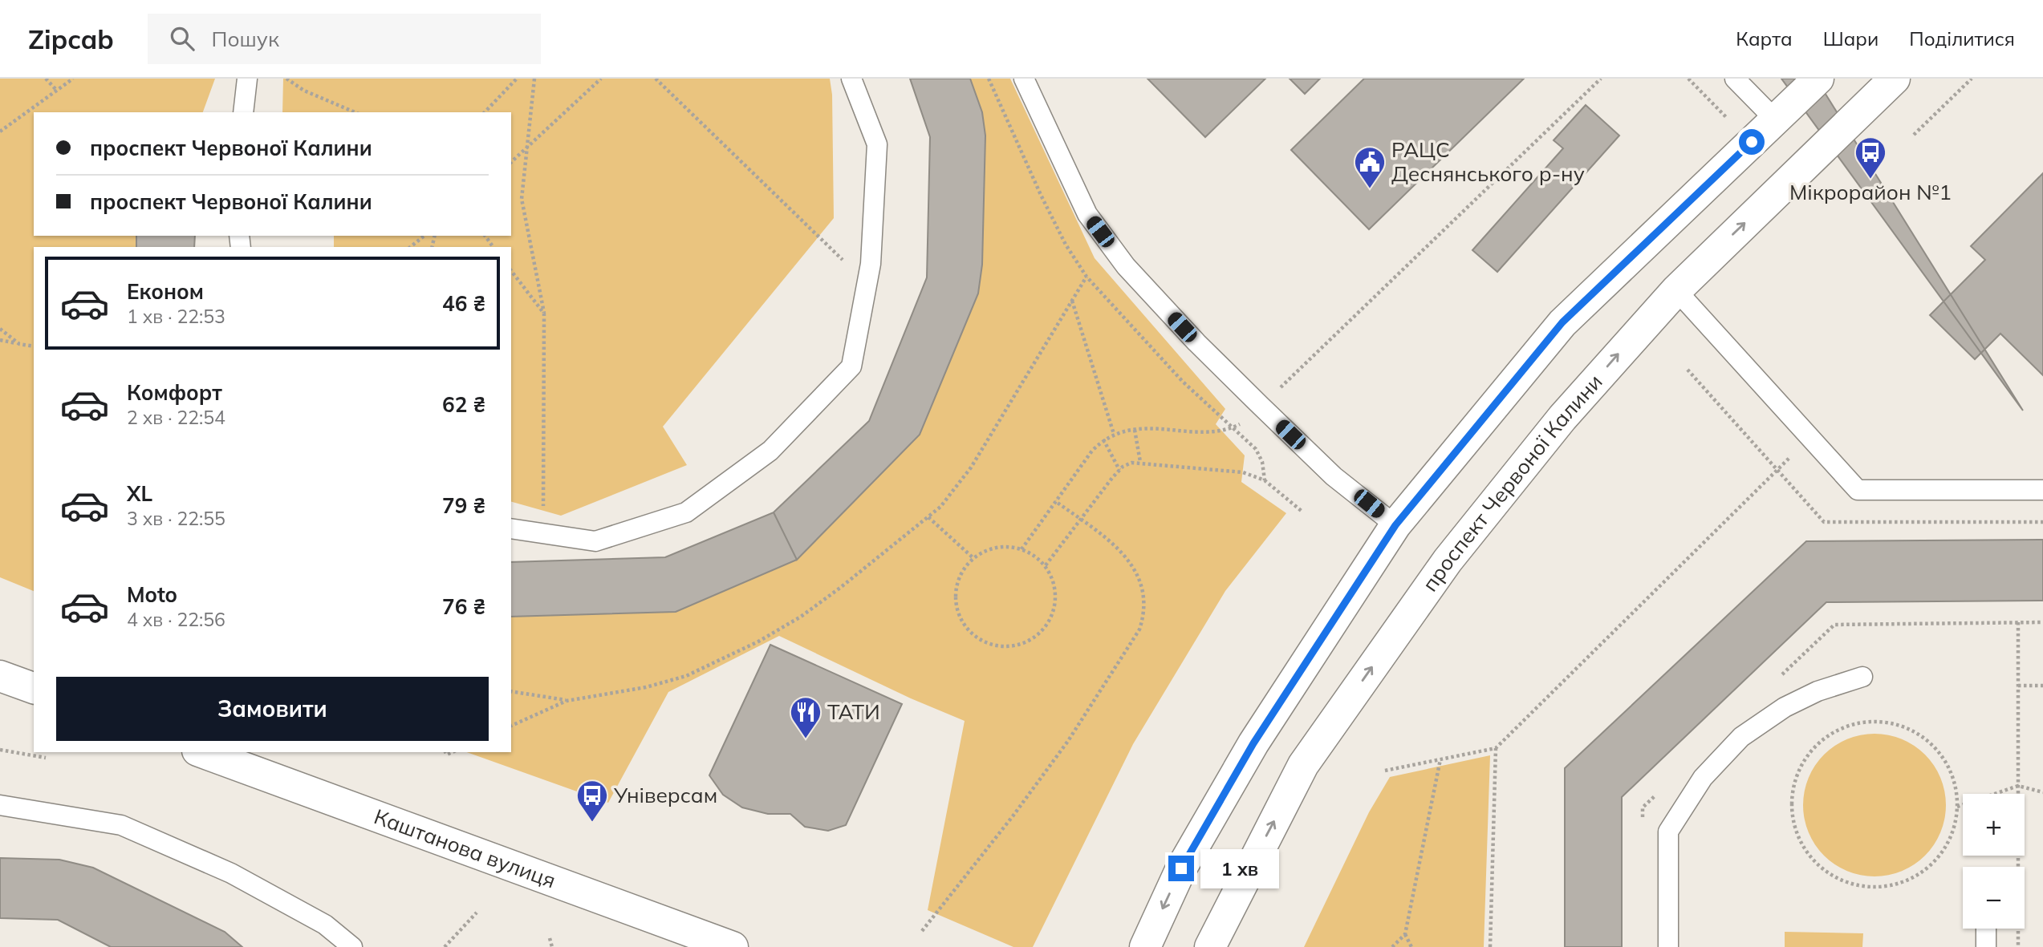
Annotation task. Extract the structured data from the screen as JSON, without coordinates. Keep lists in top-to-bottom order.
{
  "streets": {
    "main road": ["проспект Червоної Калини", "Каштанова вулиця"]
  },
  "places": {
    "bus stop": ["Мікрорайон №1", "Універсам"],
    "public building": ["РАЦС Деснянського р-ну"],
    "restaurant": ["ТАТИ"]
  },
  "page": {
    "header": "Zipcab",
    "search": "Пошук",
    "nav": ["Карта", "Шари", "Поділитися"],
    "banner": ["проспект Червоної Калини", "проспект Червоної Калини"],
    "list": [
      {
        "name": "Економ",
        "note": "1 хв · 22:53",
        "value": "46 ₴"
      },
      {
        "name": "Комфорт",
        "note": "2 хв · 22:54",
        "value": "62 ₴"
      },
      {
        "name": "XL",
        "note": "3 хв · 22:55",
        "value": "79 ₴"
      },
      {
        "name": "Moto",
        "note": "4 хв · 22:56",
        "value": "76 ₴"
      }
    ],
    "buttons": "Замовити",
    "map_buttons": ["+", "−"],
    "bubble": "1 хв"
  }
}
